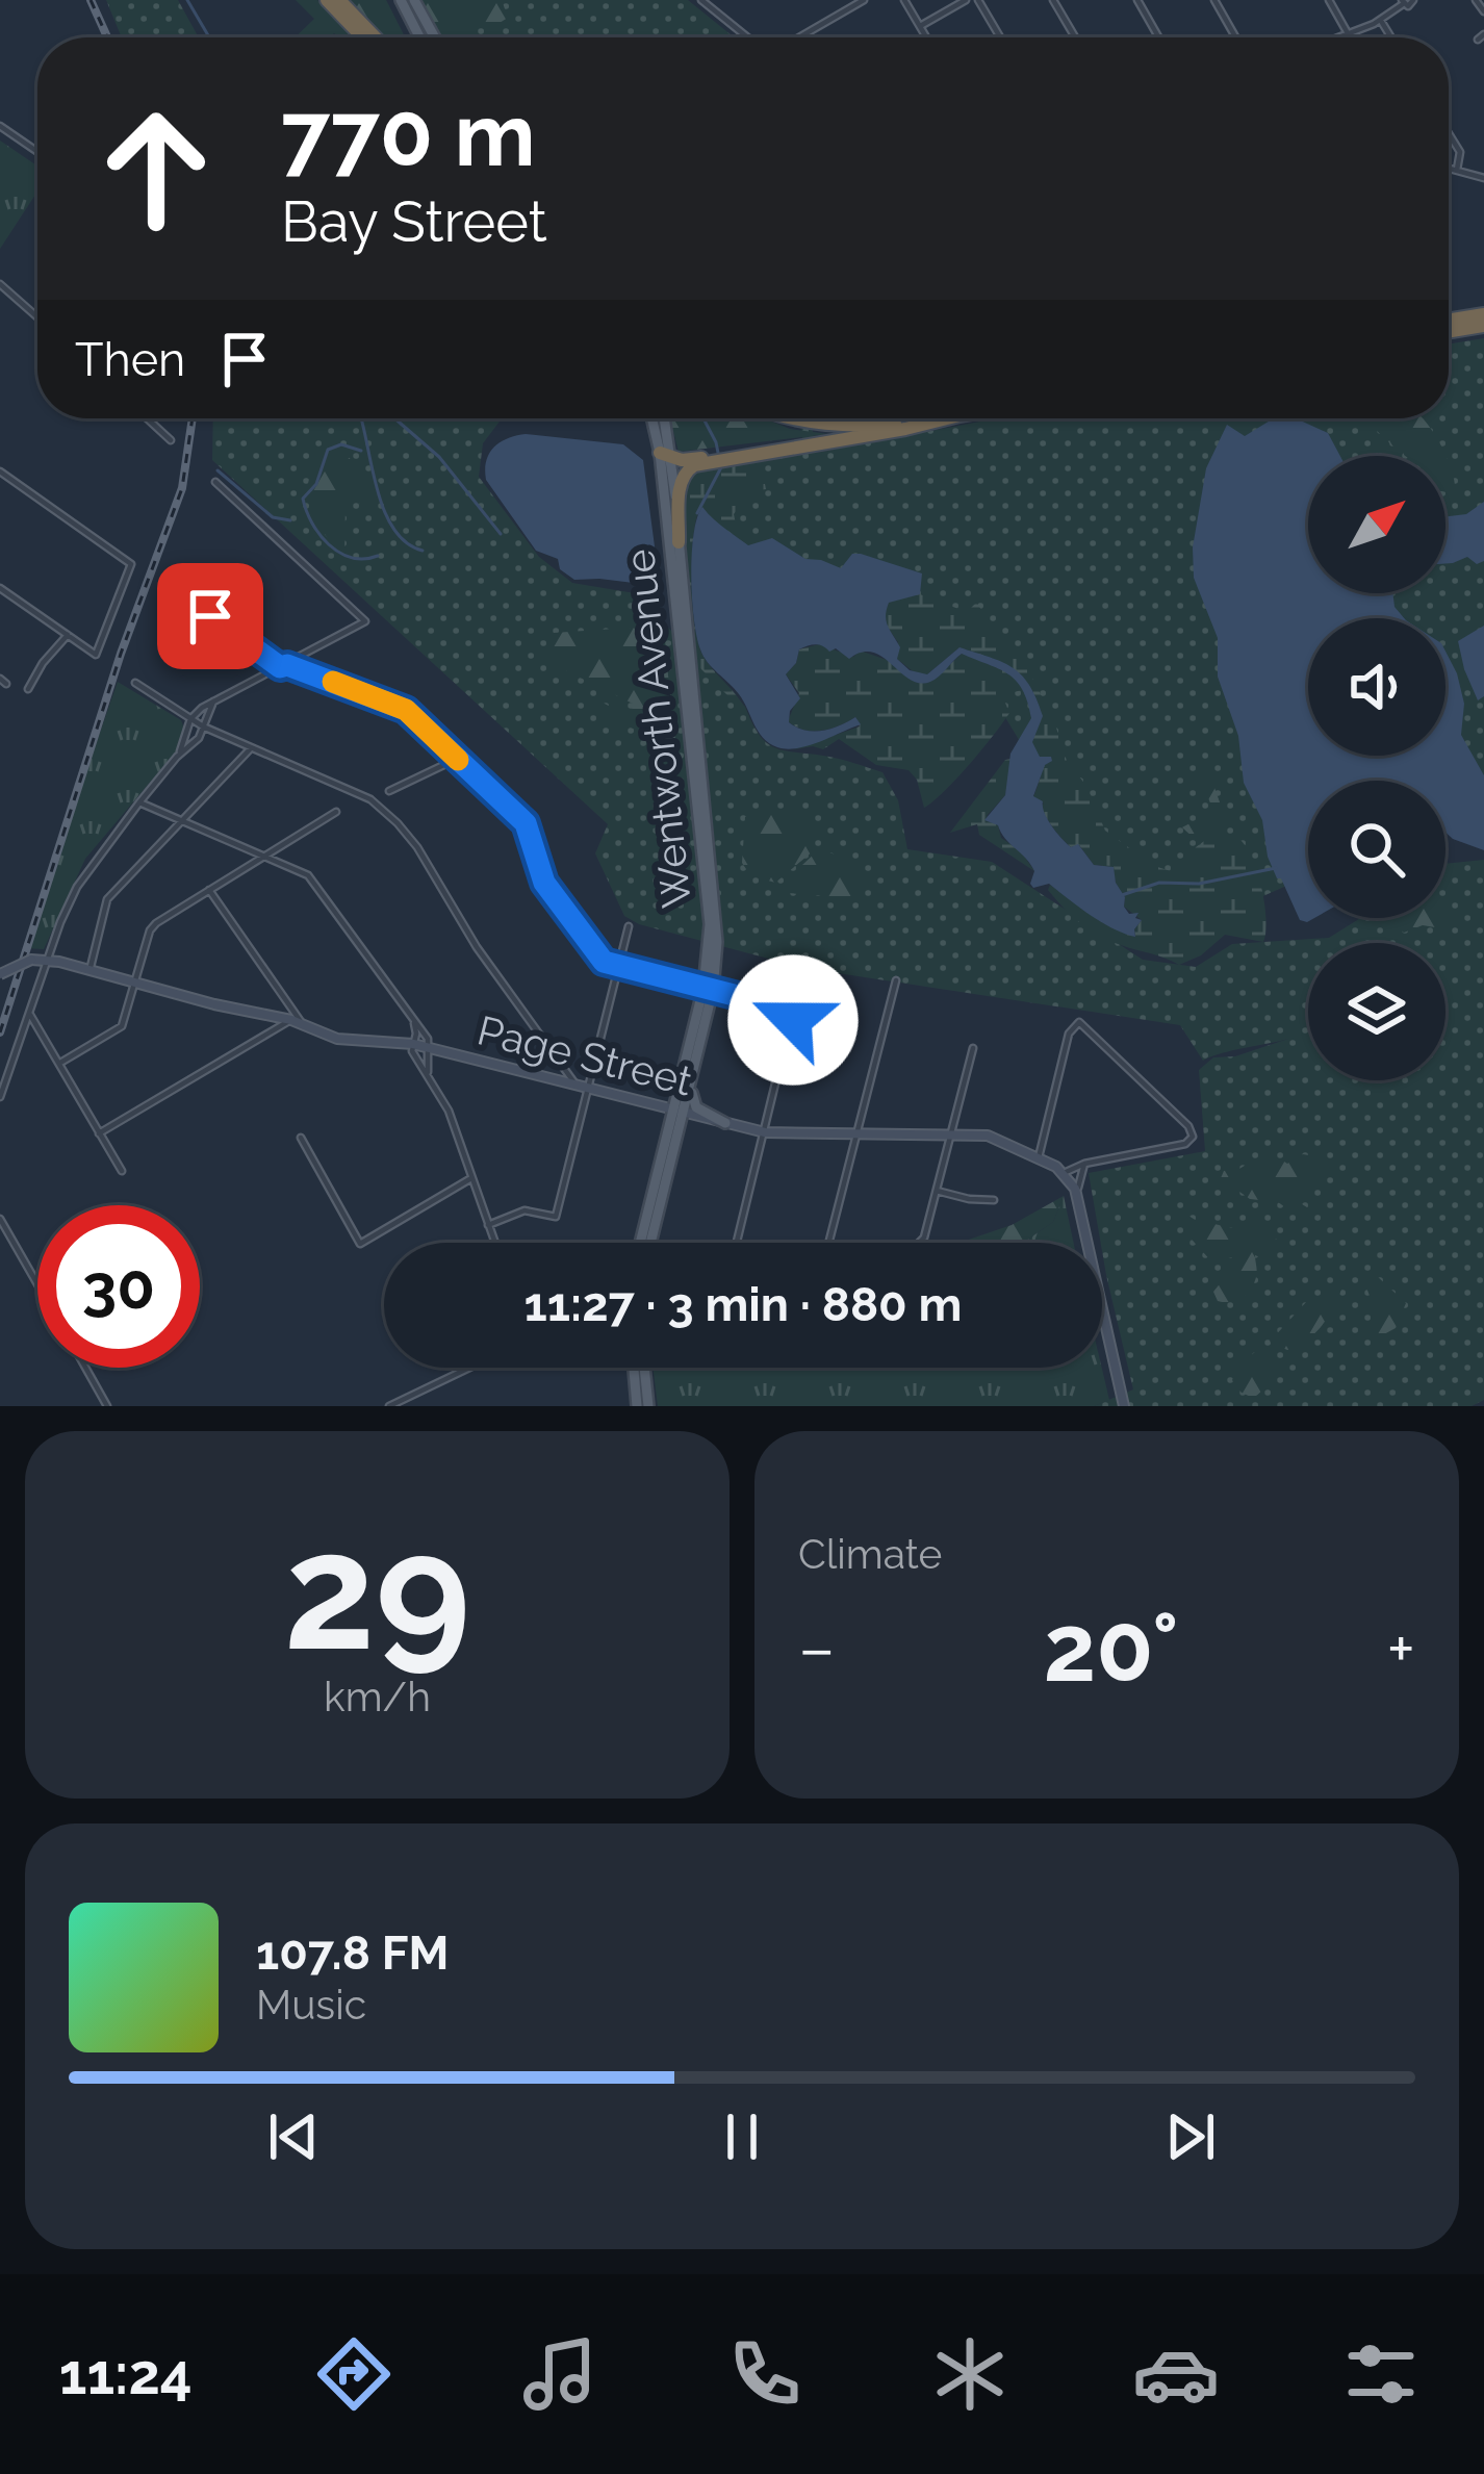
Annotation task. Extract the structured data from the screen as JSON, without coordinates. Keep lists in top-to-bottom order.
{
  "streets": {
    "main road": ["Wentworth Avenue", "Page Street"]
  },
  "crossings": [
    ["Wentworth Avenue", "Page Street"]
  ],
  "north": "top right",
  "page": {
    "turn": ["770 m", "Bay Street"],
    "then": "Then",
    "limit": "30",
    "trip": "11:27 · 3 min · 880 m",
    "tile": [
      ["29", "km/h"],
      "Climate"
    ],
    "heat": ["−", "20°", "+"],
    "song": ["107.8 FM", "Music"],
    "tabs": "11:24"
  }
}
